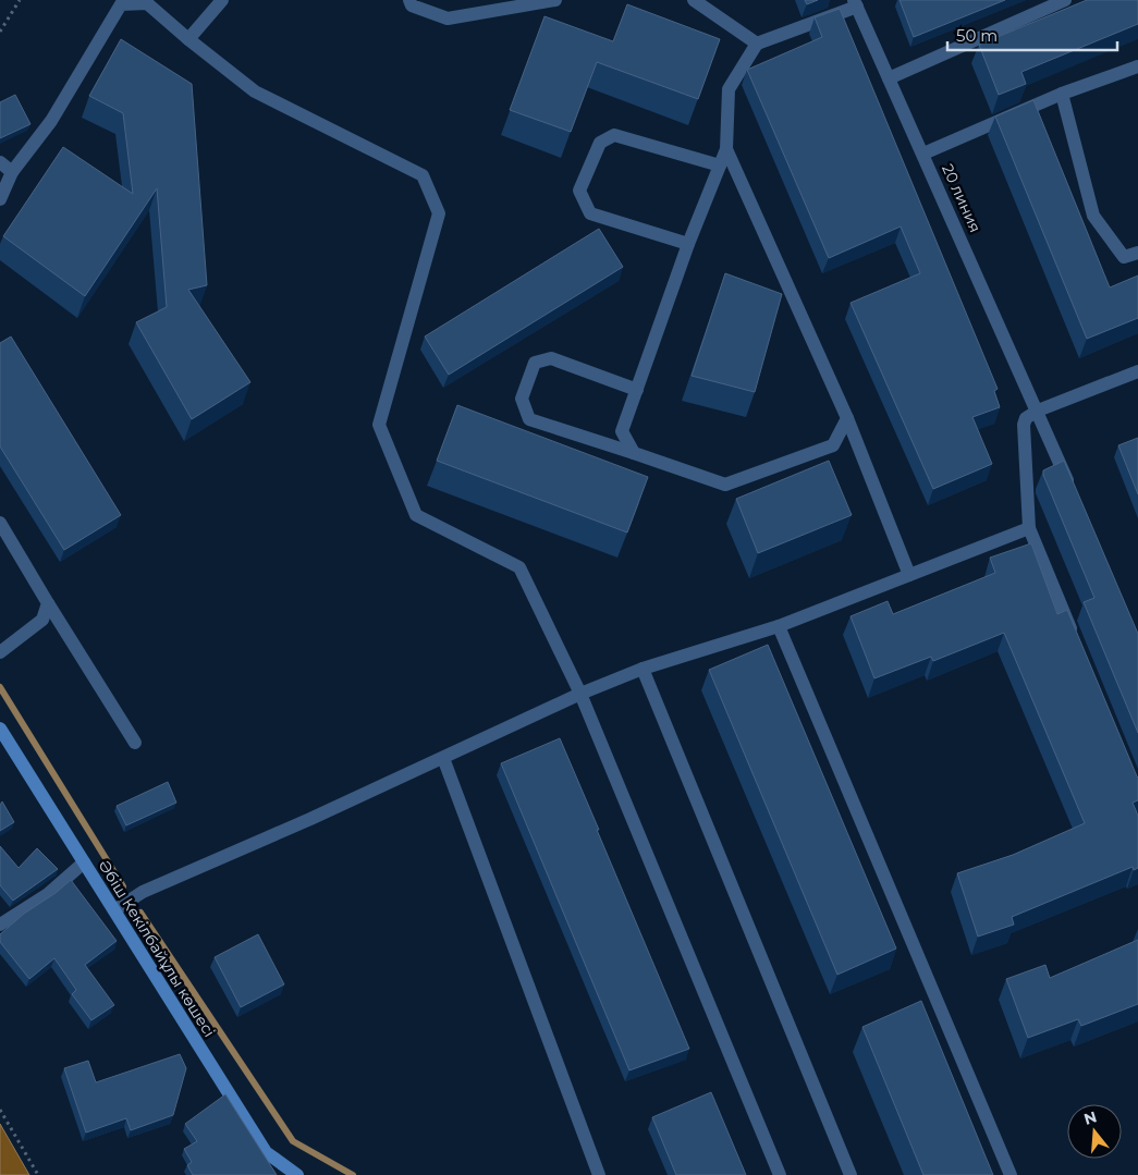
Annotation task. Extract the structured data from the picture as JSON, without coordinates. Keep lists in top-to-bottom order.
{
  "streets": {
    "street": ["20 линия", "Әбіш Кекілбайұлы көшесі"]
  },
  "scale_bar": "50 m",
  "north": "top"
}
